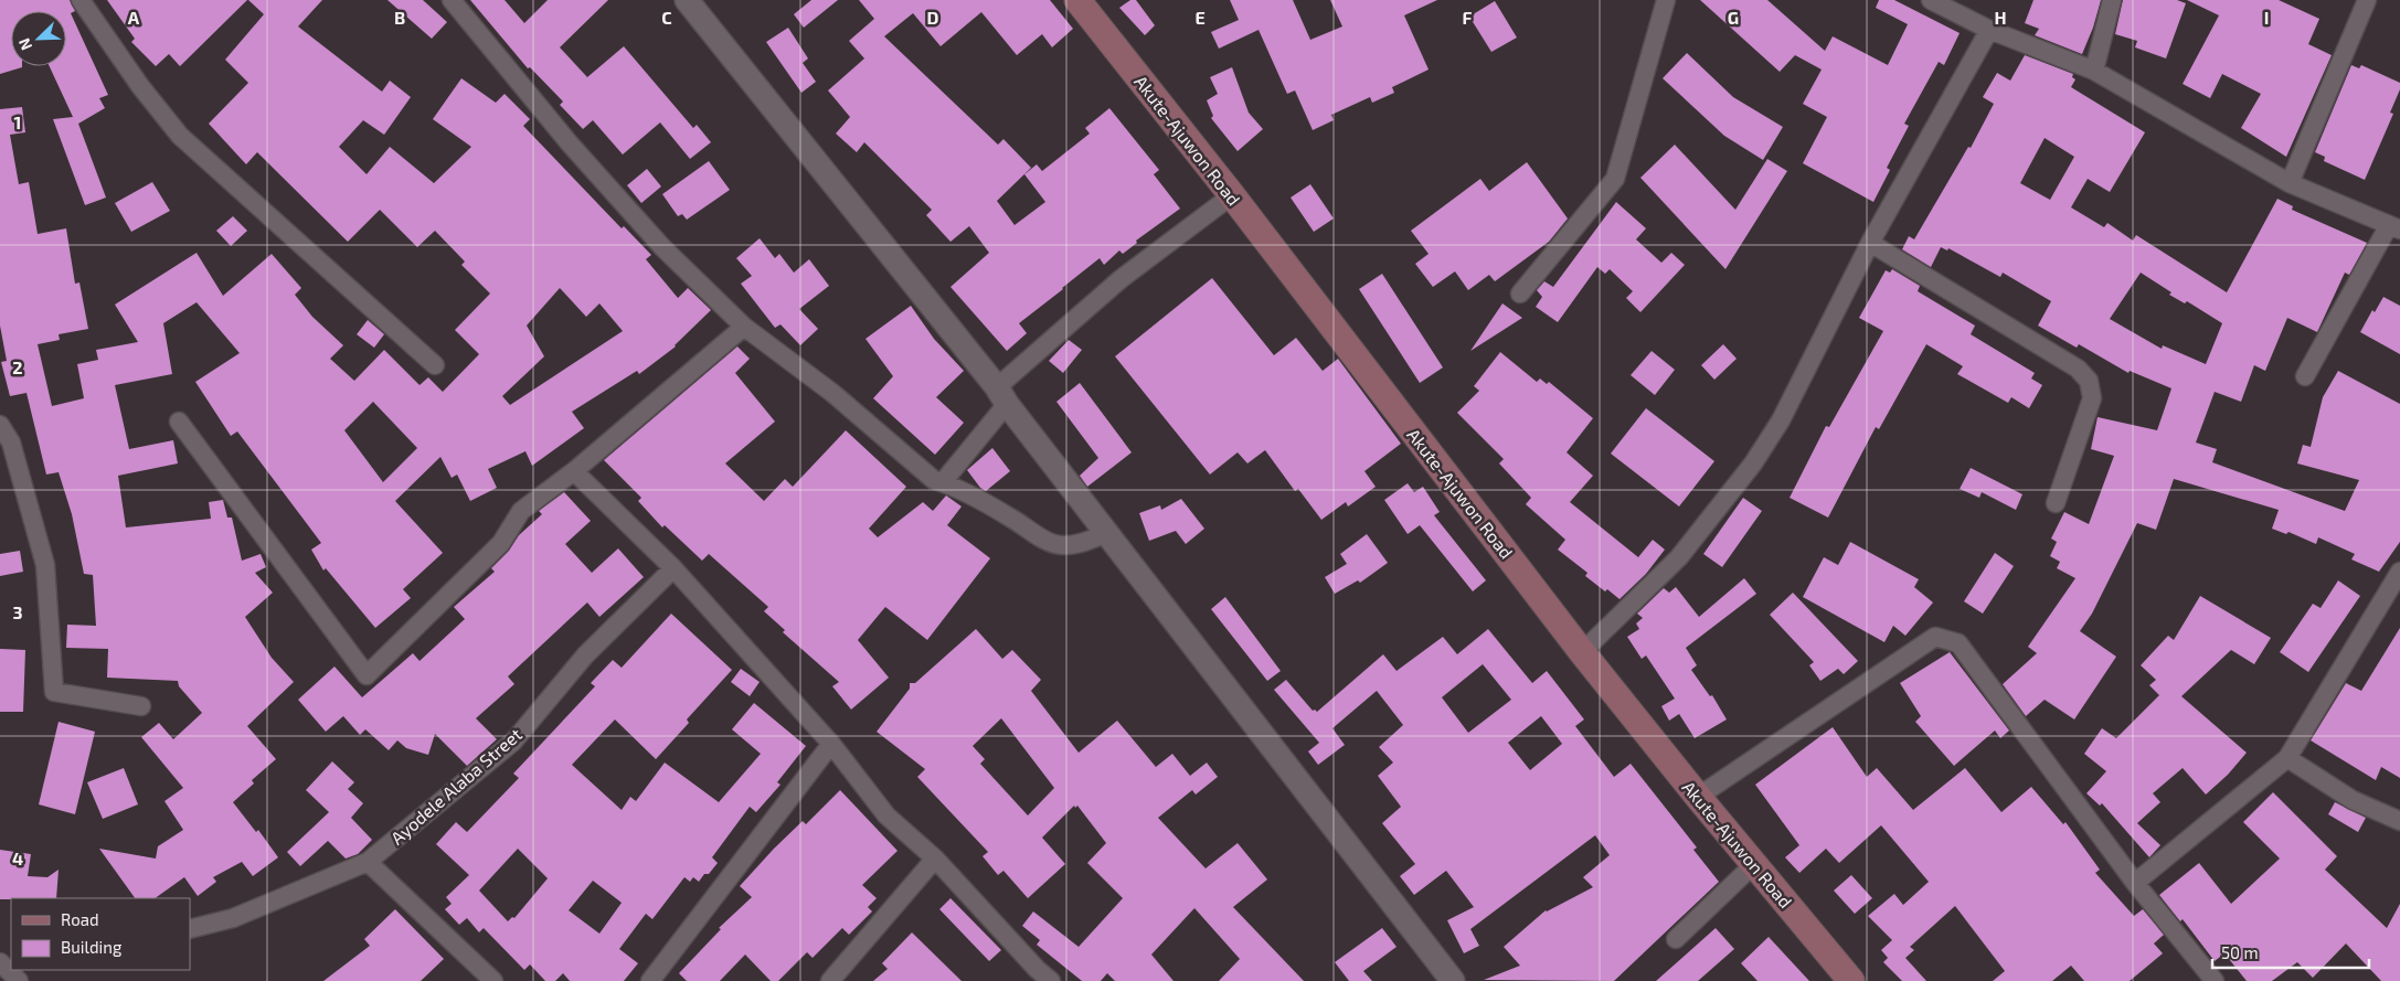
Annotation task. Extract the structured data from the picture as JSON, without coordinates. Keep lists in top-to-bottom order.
{
  "streets": {
    "main road": ["Akute-Ajuwon Road"],
    "street": ["Ayodele Alaba Street"]
  },
  "legend": ["Road", "Building"],
  "scale_bar": "50 m",
  "north": "bottom left",
  "grid": {
    "columns": [
      "A",
      "B",
      "C",
      "D",
      "E",
      "F",
      "G",
      "H",
      "I"
    ],
    "rows": [
      "1",
      "2",
      "3",
      "4"
    ]
  }
}
